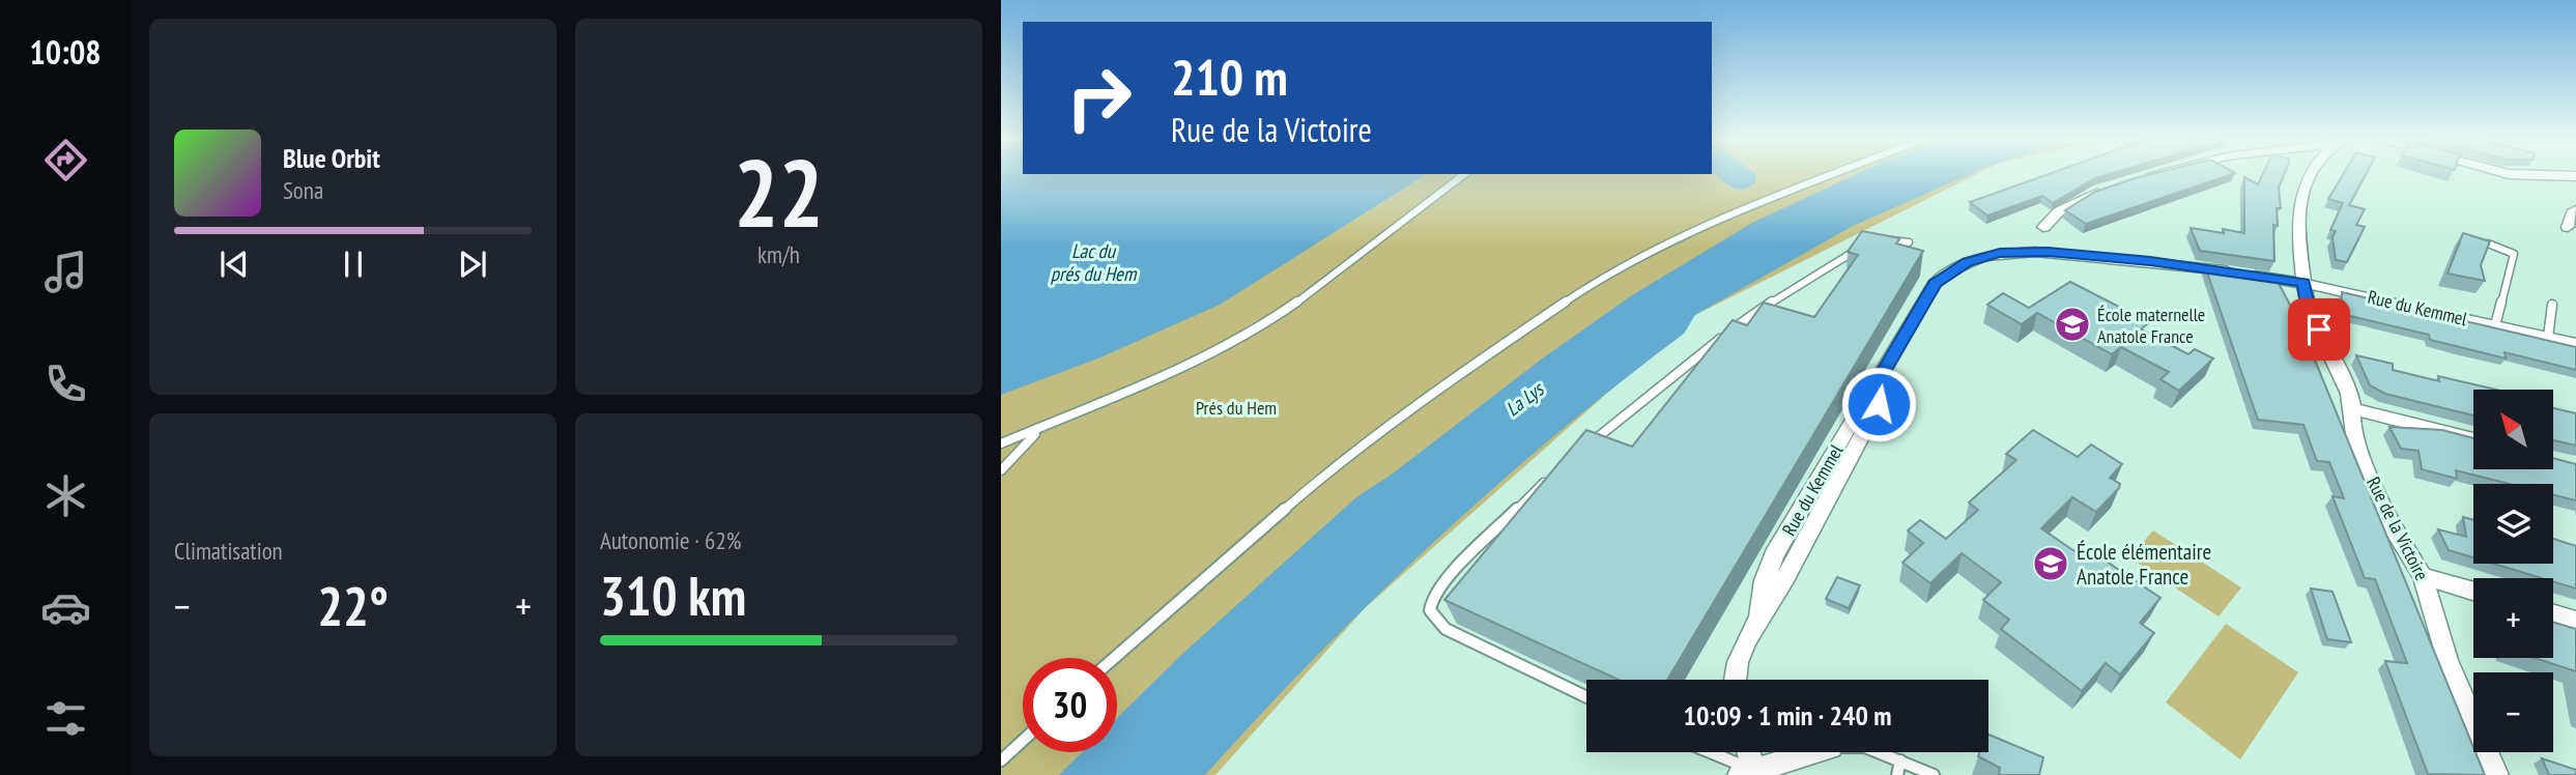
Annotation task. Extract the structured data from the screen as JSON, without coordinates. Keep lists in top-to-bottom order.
{
  "streets": {
    "street": ["Rue du Kemmel", "Rue de la Victoire"]
  },
  "crossings": [
    ["Rue du Kemmel", "Rue de la Victoire"]
  ],
  "water": ["Lac du prés du Hem", "La Lys"],
  "parks": ["Prés du Hem"],
  "places": {
    "school or university": ["École maternelle Anatole France", "École élémentaire Anatole France"]
  },
  "north": "top left",
  "page": {
    "tabs": "10:08",
    "tile": [
      ["22", "km/h"],
      "Climatisation",
      ["Autonomie · 62%", "310 km"]
    ],
    "turn": ["210 m", "Rue de la Victoire"],
    "song": ["Blue Orbit", "Sona"],
    "map_buttons": ["+", "−"],
    "heat": ["−", "22°", "+"],
    "limit": "30",
    "trip": "10:09 · 1 min · 240 m"
  }
}
